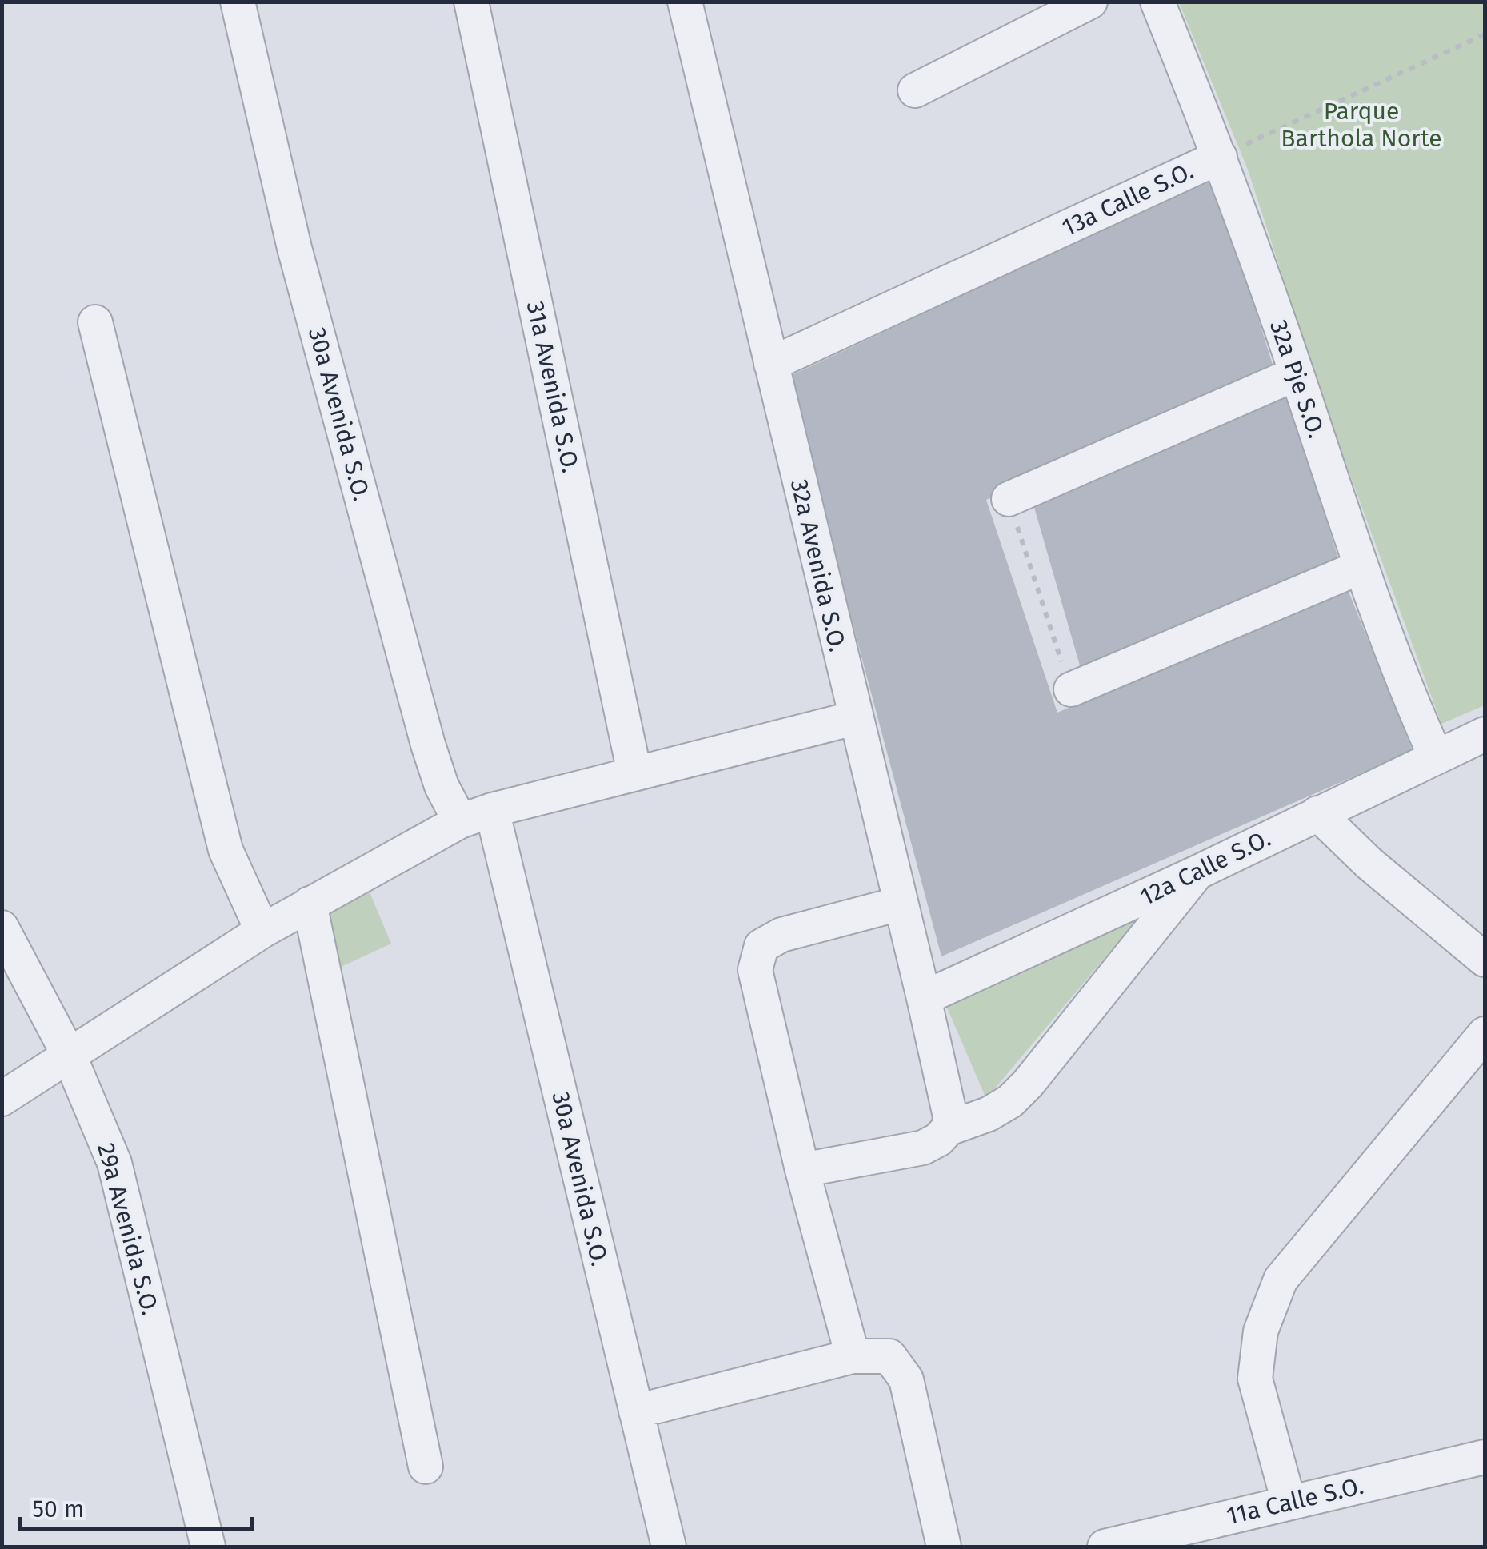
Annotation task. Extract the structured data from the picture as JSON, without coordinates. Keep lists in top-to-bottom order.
{
  "streets": {
    "street": [
      "13a Calle S.O.",
      "32a Pje S.O.",
      "31a Avenida S.O.",
      "30a Avenida S.O.",
      "32a Avenida S.O.",
      "12a Calle S.O.",
      "29a Avenida S.O.",
      "11a Calle S.O."
    ]
  },
  "crossings": [
    ["13a Calle S.O.", "32a Pje S.O."],
    ["13a Calle S.O.", "32a Avenida S.O."],
    ["32a Pje S.O.", "12a Calle S.O."],
    ["32a Avenida S.O.", "12a Calle S.O."]
  ],
  "parks": ["Parque Barthola Norte"],
  "scale_bar": "50 m"
}
